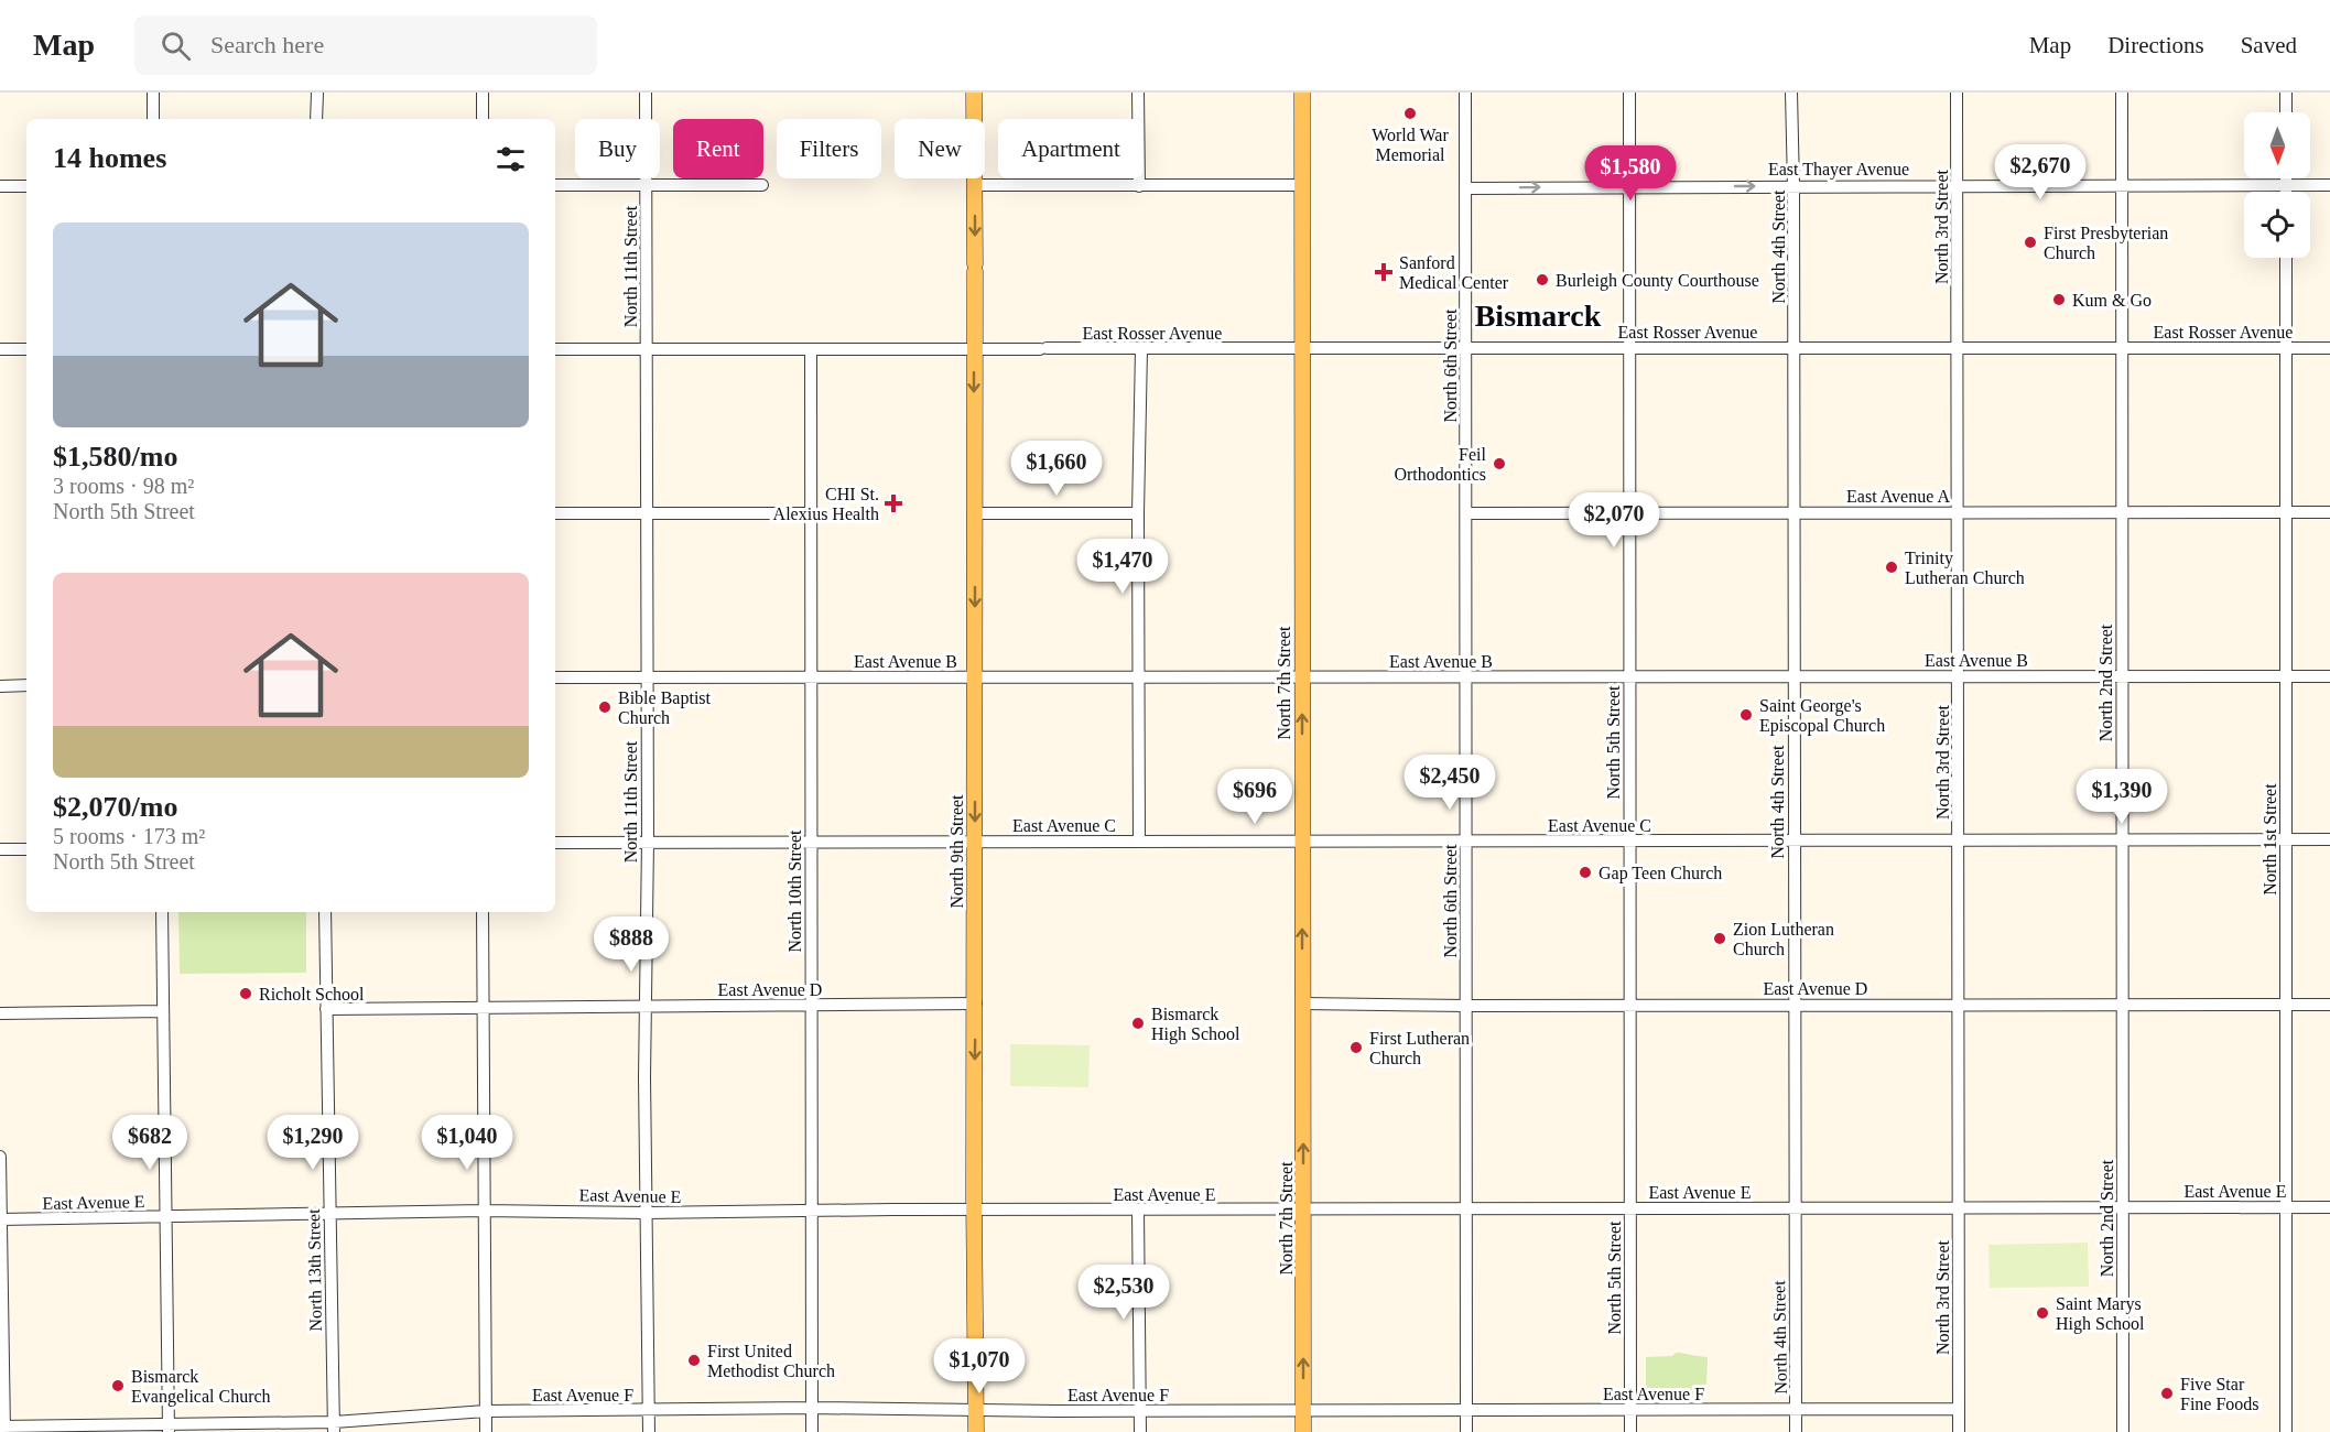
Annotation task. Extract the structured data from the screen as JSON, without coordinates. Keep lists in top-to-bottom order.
{
  "streets": {
    "main road": ["North 7th Street", "North 9th Street"],
    "street": [
      "East Thayer Avenue",
      "North 3rd Street",
      "North 4th Street",
      "North 11th Street",
      "East Rosser Avenue",
      "North 6th Street",
      "East Avenue A",
      "East Avenue B",
      "North 2nd Street",
      "North 5th Street",
      "East Avenue C",
      "North 1st Street",
      "North 10th Street",
      "East Avenue D",
      "East Avenue E",
      "North 13th Street",
      "East Avenue F"
    ]
  },
  "crossings": [
    ["East Thayer Avenue", "North 3rd Street"],
    ["East Thayer Avenue", "North 4th Street"],
    ["East Thayer Avenue", "North 6th Street"],
    ["East Thayer Avenue", "North 2nd Street"],
    ["East Thayer Avenue", "North 5th Street"],
    ["North 3rd Street", "East Rosser Avenue"],
    ["North 3rd Street", "East Avenue A"],
    ["North 3rd Street", "East Avenue B"],
    ["North 3rd Street", "East Avenue C"],
    ["North 3rd Street", "East Avenue D"],
    ["North 3rd Street", "East Avenue E"],
    ["North 3rd Street", "East Avenue F"],
    ["North 4th Street", "East Rosser Avenue"],
    ["North 4th Street", "East Avenue A"],
    ["North 4th Street", "East Avenue B"],
    ["North 4th Street", "East Avenue C"],
    ["North 4th Street", "East Avenue D"],
    ["North 4th Street", "East Avenue E"],
    ["North 4th Street", "East Avenue F"],
    ["North 11th Street", "East Rosser Avenue"],
    ["North 11th Street", "East Avenue B"],
    ["North 11th Street", "East Avenue C"],
    ["North 11th Street", "East Avenue D"],
    ["North 11th Street", "East Avenue E"],
    ["North 11th Street", "East Avenue F"],
    ["East Rosser Avenue", "North 6th Street"],
    ["East Rosser Avenue", "North 7th Street"],
    ["East Rosser Avenue", "North 2nd Street"],
    ["East Rosser Avenue", "North 5th Street"],
    ["East Rosser Avenue", "North 1st Street"],
    ["East Rosser Avenue", "North 9th Street"],
    ["East Rosser Avenue", "North 10th Street"],
    ["North 6th Street", "East Avenue A"],
    ["North 6th Street", "East Avenue B"],
    ["North 6th Street", "East Avenue C"],
    ["North 6th Street", "East Avenue D"],
    ["North 6th Street", "East Avenue E"],
    ["North 6th Street", "East Avenue F"],
    ["East Avenue A", "North 2nd Street"],
    ["East Avenue A", "North 5th Street"],
    ["East Avenue A", "North 1st Street"],
    ["East Avenue B", "North 7th Street"],
    ["East Avenue B", "North 2nd Street"],
    ["East Avenue B", "North 5th Street"],
    ["East Avenue B", "North 1st Street"],
    ["East Avenue B", "North 9th Street"],
    ["East Avenue B", "North 10th Street"],
    ["North 7th Street", "East Avenue C"],
    ["North 7th Street", "East Avenue D"],
    ["North 7th Street", "East Avenue E"],
    ["North 7th Street", "East Avenue F"],
    ["North 2nd Street", "East Avenue C"],
    ["North 2nd Street", "East Avenue D"],
    ["North 2nd Street", "East Avenue E"],
    ["North 5th Street", "East Avenue C"],
    ["North 5th Street", "East Avenue D"],
    ["North 5th Street", "East Avenue E"],
    ["North 5th Street", "East Avenue F"],
    ["East Avenue C", "North 1st Street"],
    ["East Avenue C", "North 9th Street"],
    ["East Avenue C", "North 10th Street"],
    ["North 1st Street", "East Avenue D"],
    ["North 1st Street", "East Avenue E"],
    ["North 9th Street", "East Avenue D"],
    ["North 9th Street", "East Avenue E"],
    ["North 9th Street", "East Avenue F"],
    ["North 10th Street", "East Avenue D"],
    ["North 10th Street", "East Avenue E"],
    ["North 10th Street", "East Avenue F"],
    ["East Avenue D", "North 13th Street"],
    ["East Avenue E", "North 13th Street"],
    ["North 13th Street", "East Avenue F"]
  ],
  "one_way": ["East Thayer Avenue", "North 7th Street", "North 9th Street"],
  "districts": ["Bismarck"],
  "places": {
    "other": [
      "World War Memorial",
      "First Presbyterian Church",
      "Burleigh County Courthouse",
      "Kum & Go",
      "Feil Orthodontics",
      "Trinity Lutheran Church",
      "Bible Baptist Church",
      "Saint George's Episcopal Church",
      "Gap Teen Church",
      "Zion Lutheran Church",
      "Richolt School",
      "Bismarck High School",
      "First Lutheran Church",
      "Saint Marys High School",
      "First United Methodist Church",
      "Bismarck Evangelical Church",
      "Five Star Fine Foods"
    ],
    "health": ["Sanford Medical Center", "CHI St. Alexius Health"]
  },
  "north": "bottom",
  "page": {
    "header": "Map",
    "search": "Search here",
    "nav": ["Map", "Directions", "Saved"],
    "chip": [
      "Buy",
      "Rent",
      "Filters",
      "New",
      "Apartment"
    ],
    "heading": "14 homes",
    "price": [
      "$2,670",
      "$1,580",
      "$1,660",
      "$2,070",
      "$1,470",
      "$2,450",
      "$696",
      "$1,390",
      "$888",
      "$682",
      "$1,290",
      "$1,040",
      "$2,530",
      "$1,070"
    ],
    "list": [
      {
        "name": "$1,580/mo",
        "note": "3 rooms · 98 m² · North 5th Street"
      },
      {
        "name": "$2,070/mo",
        "note": "5 rooms · 173 m² · North 5th Street"
      }
    ]
  }
}
